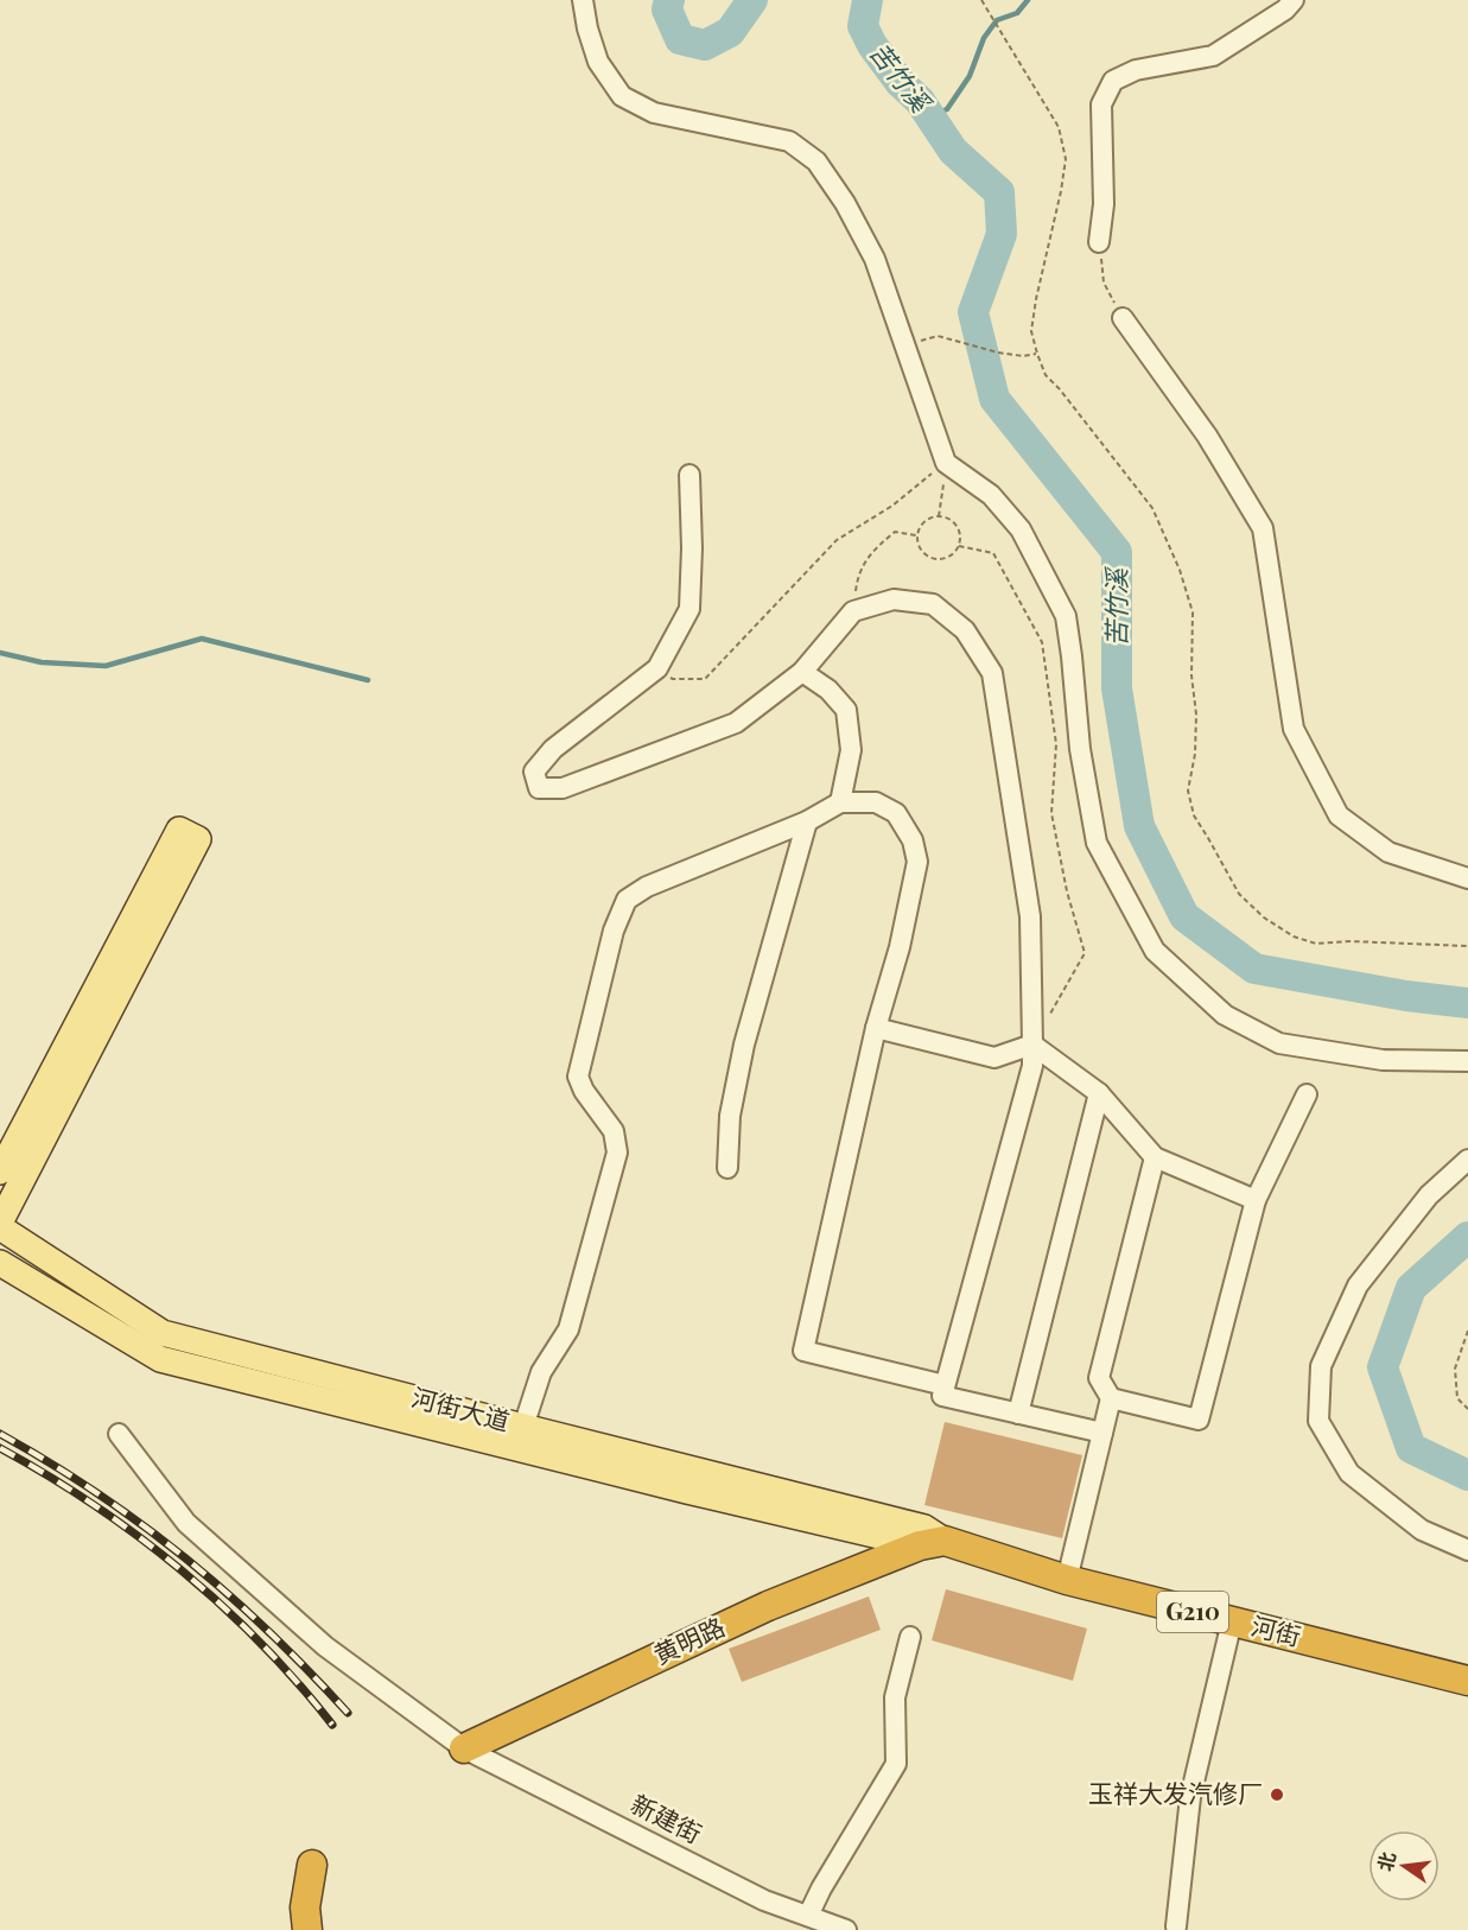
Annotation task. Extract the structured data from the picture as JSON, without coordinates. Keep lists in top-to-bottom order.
{
  "streets": {
    "highway": ["G210", "河街", "黄明路"],
    "main road": ["河街大道"],
    "street": ["新建街"]
  },
  "crossings": [
    ["河街大道", "河街"],
    ["河街大道", "黄明路"],
    ["河街", "黄明路"],
    ["黄明路", "新建街"]
  ],
  "water": ["苦竹溪"],
  "places": ["玉祥大发汽修厂"],
  "north": "left"
}
